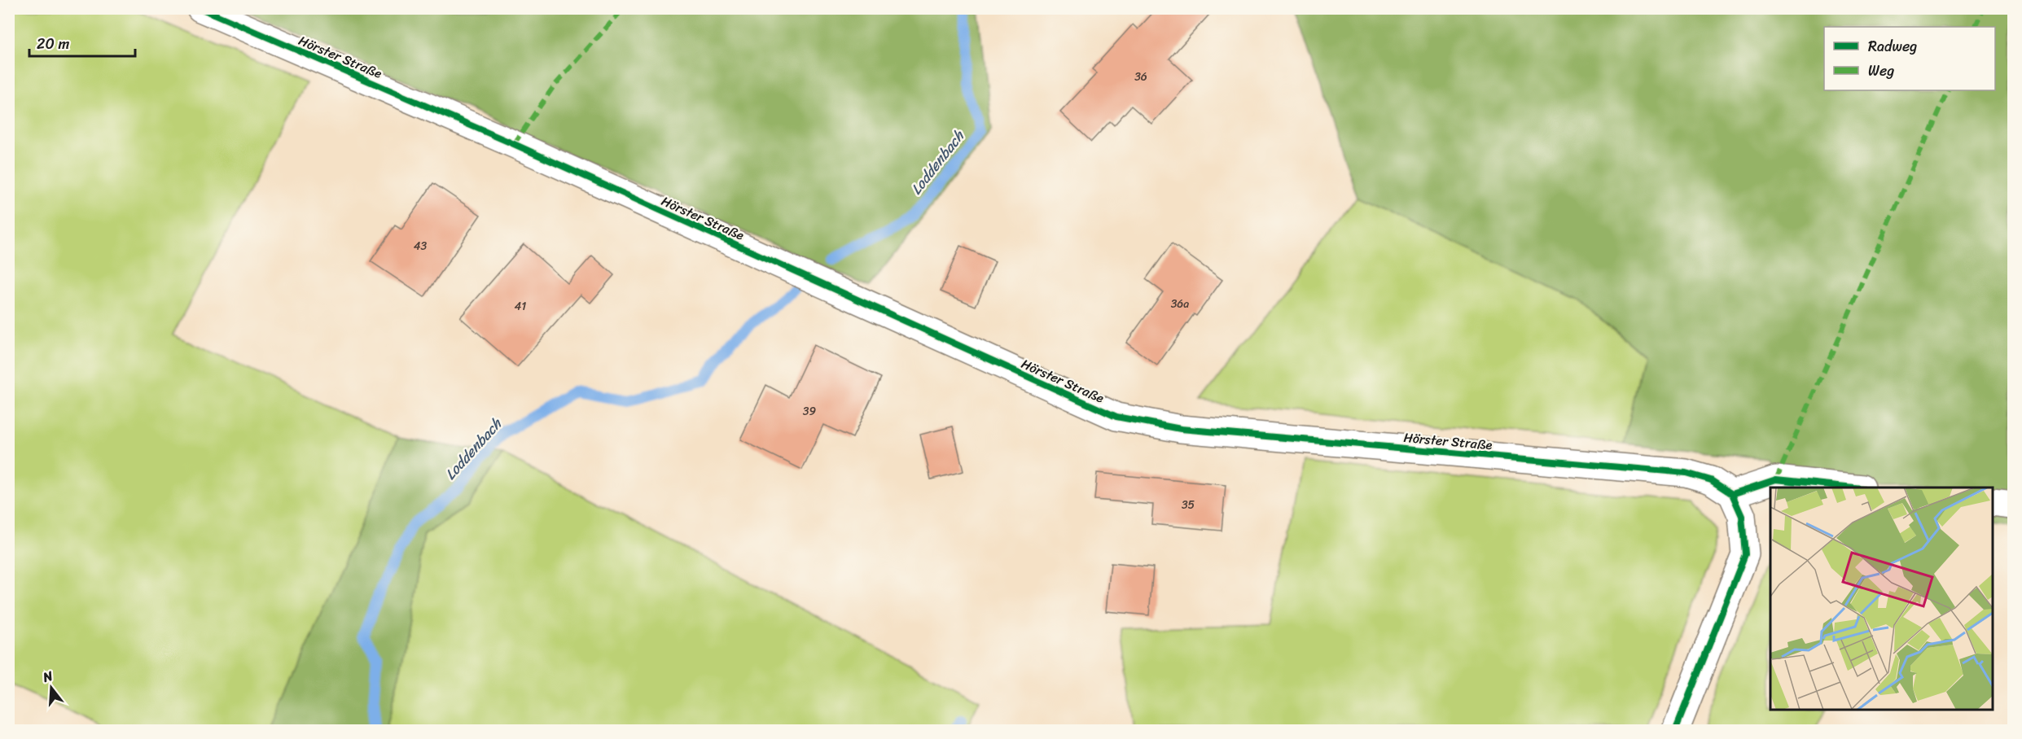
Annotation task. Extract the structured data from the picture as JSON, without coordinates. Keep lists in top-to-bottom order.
{
  "streets": {
    "street": ["Hörster Straße"]
  },
  "water": ["Loddenbach"],
  "house_numbers": [
    "36",
    "43",
    "36a",
    "41",
    "39",
    "35"
  ],
  "legend": ["Radweg", "Weg"],
  "scale_bar": "20 m",
  "north": "top"
}
